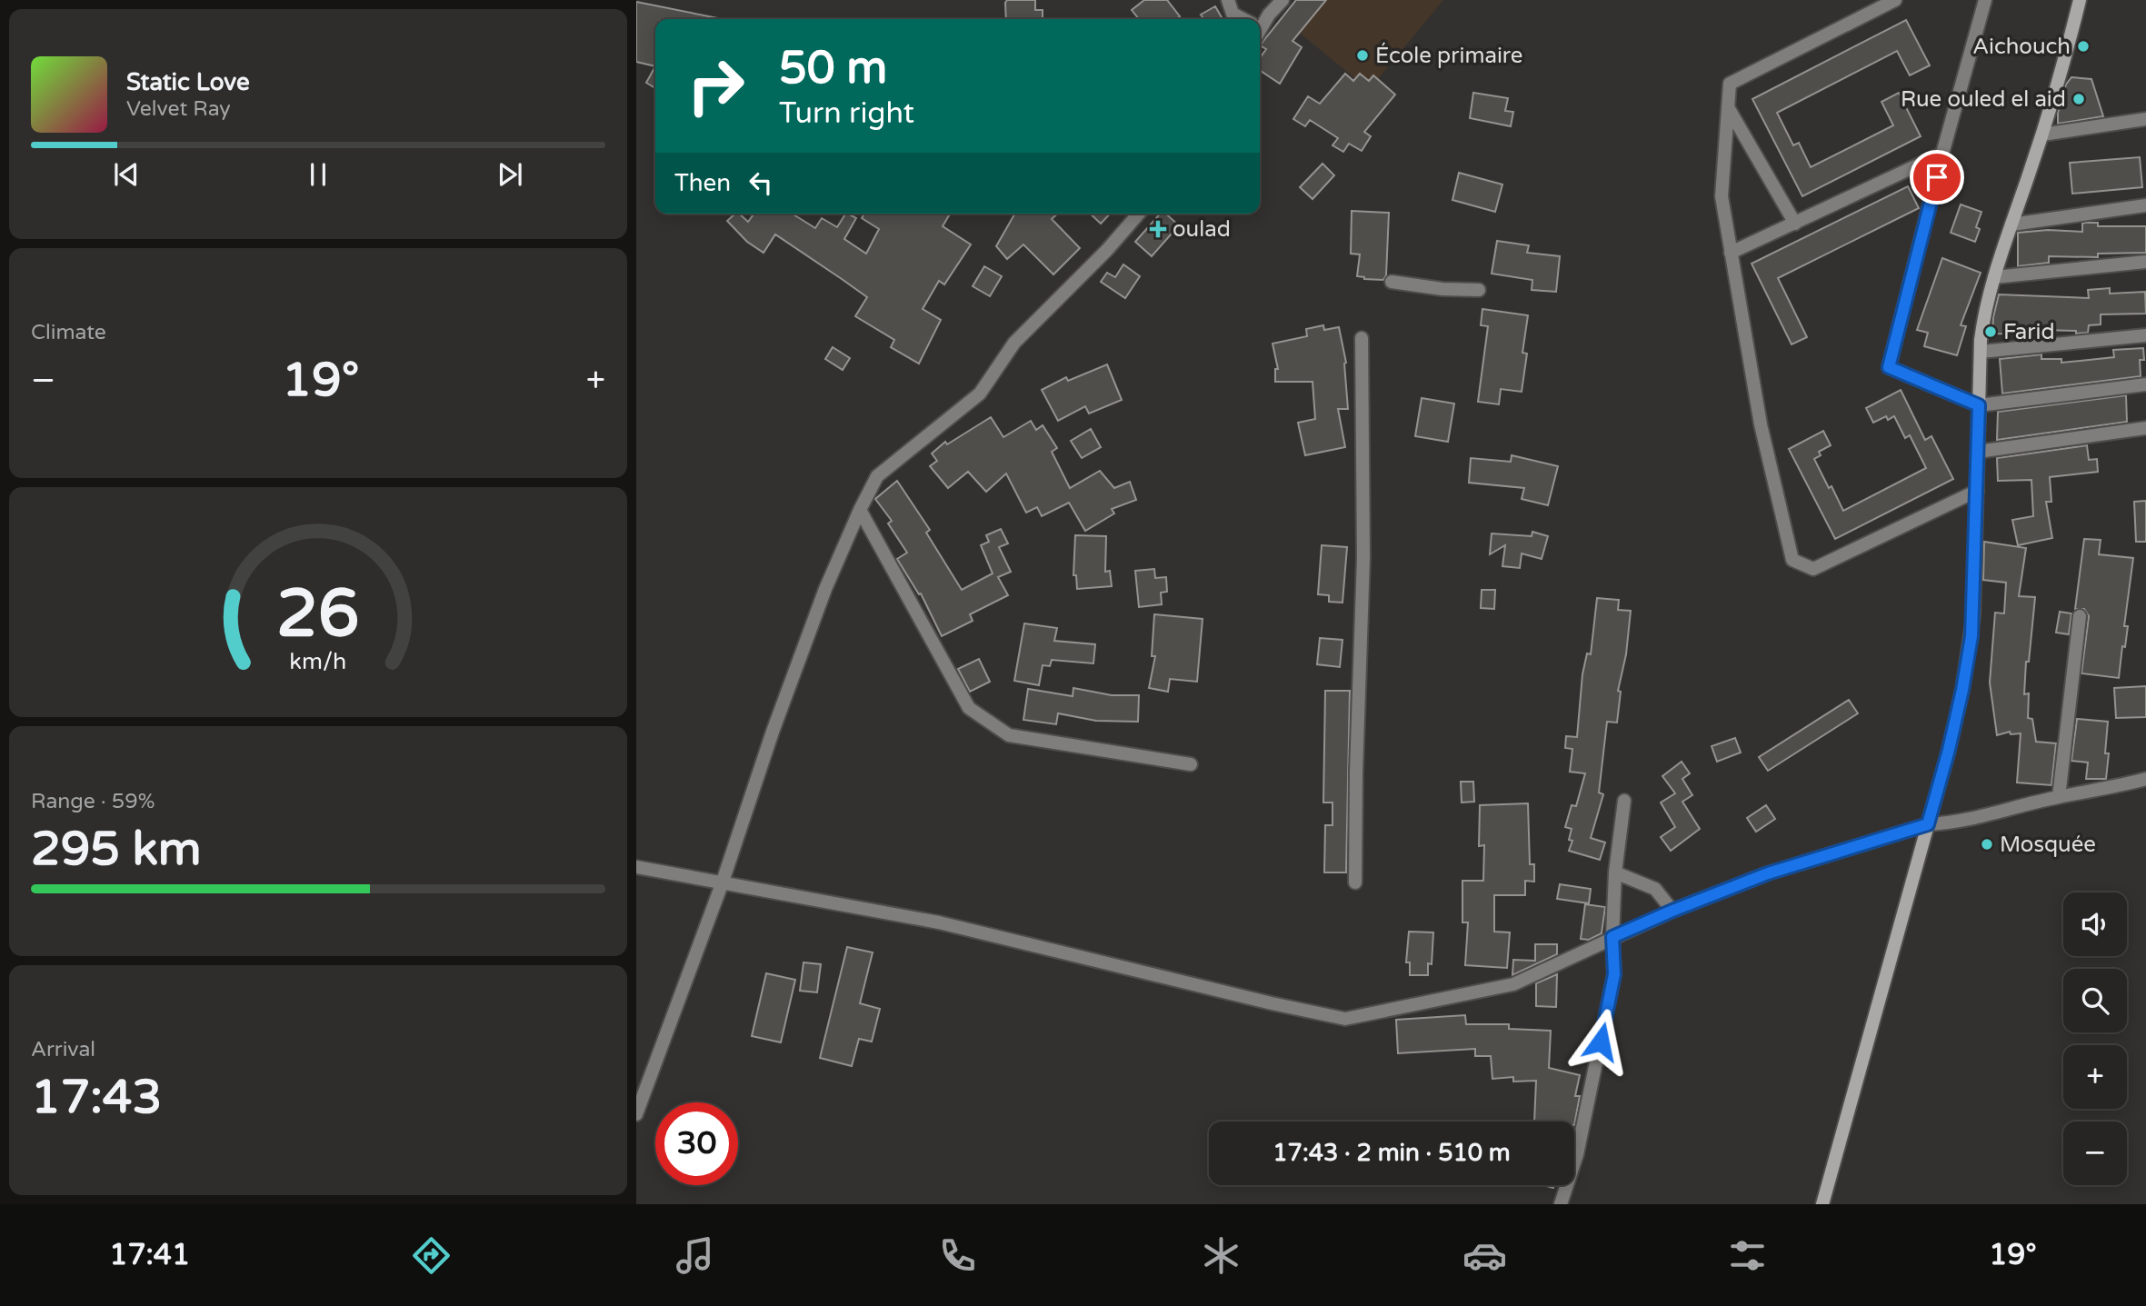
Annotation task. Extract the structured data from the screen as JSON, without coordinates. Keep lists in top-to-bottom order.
{
  "places": {
    "other": [
      "Aichouch",
      "École primaire",
      "Rue ouled el aid",
      "Farid",
      "Mosquée"
    ],
    "health": ["oulad"]
  },
  "page": {
    "turn": ["50 m", "Turn right"],
    "song": ["Static Love", "Velvet Ray"],
    "then": "Then",
    "tile": [
      "Climate",
      ["Range · 59%", "295 km"],
      ["Arrival", "17:43"]
    ],
    "heat": ["−", "19°", "+"],
    "map_buttons": ["+", "−"],
    "limit": "30",
    "trip": "17:43 · 2 min · 510 m",
    "tabs": ["17:41", "19°"],
    "gauge": ["26", "km/h"]
  }
}
